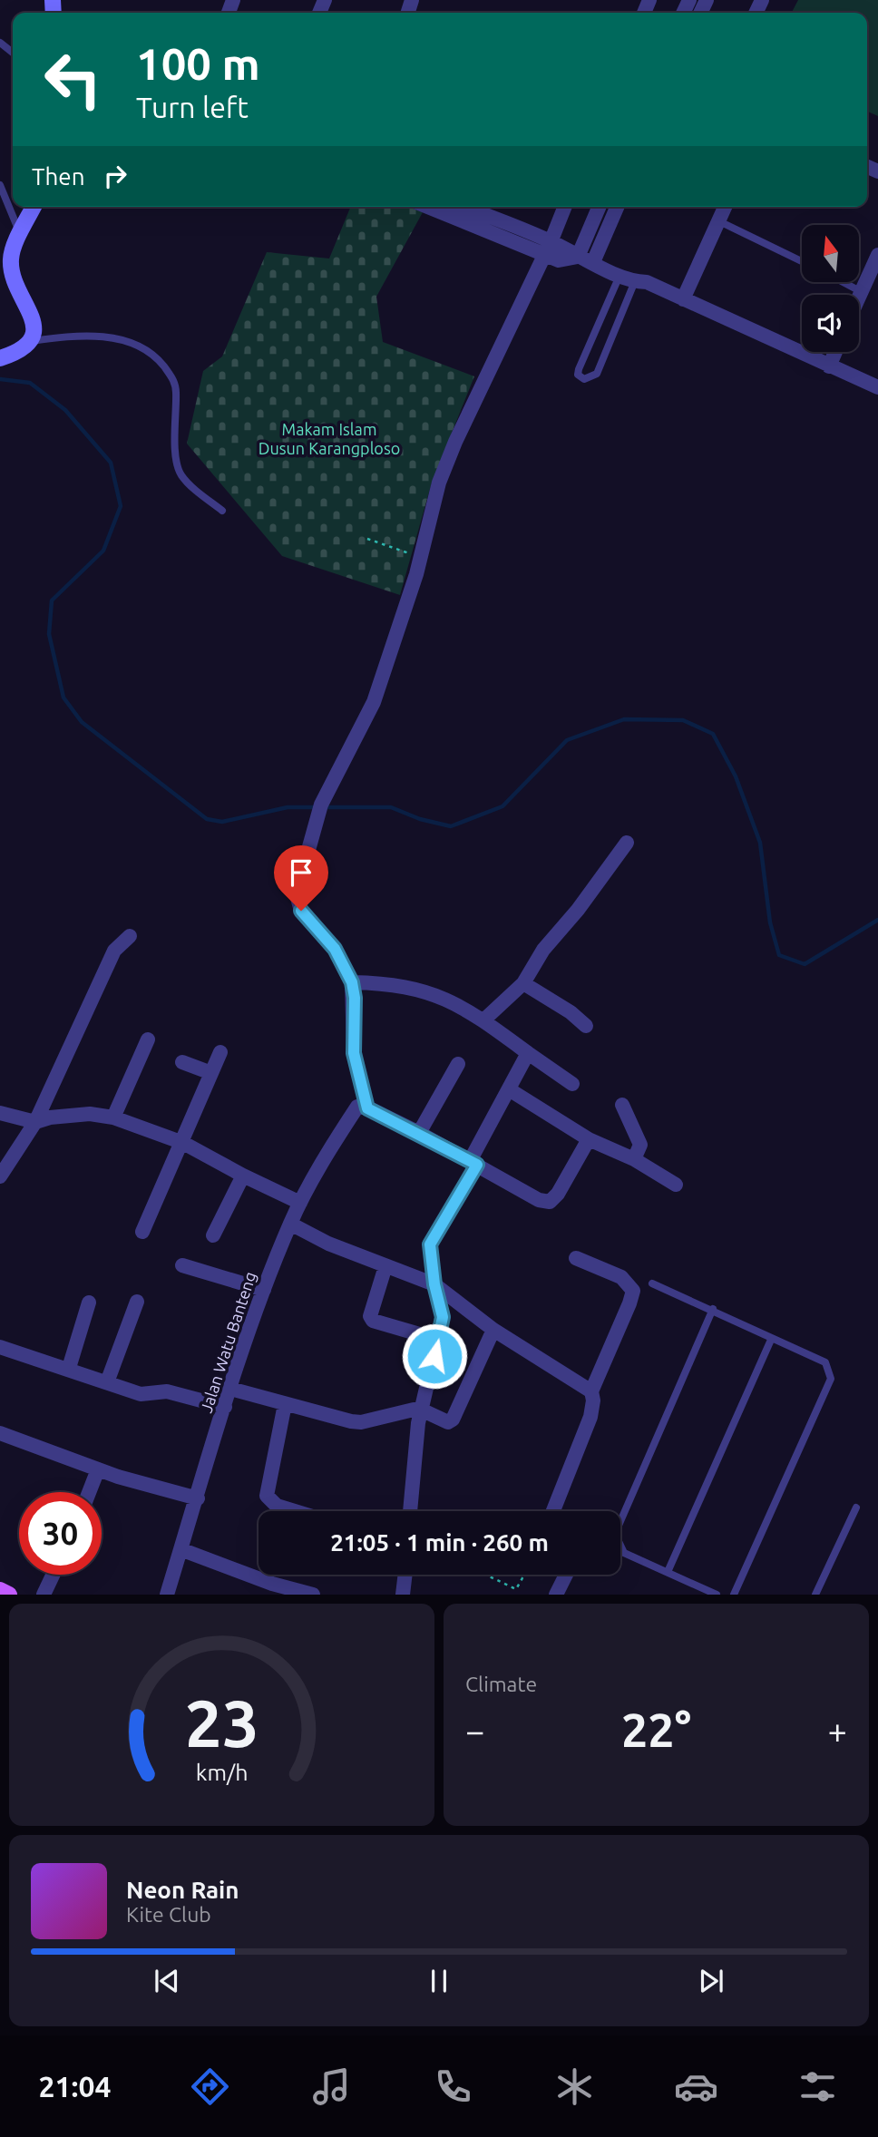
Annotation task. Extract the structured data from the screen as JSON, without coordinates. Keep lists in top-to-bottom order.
{
  "streets": {
    "street": ["Jalan Watu Banteng"]
  },
  "parks": ["Makam Islam Dusun Karangploso"],
  "north": "top",
  "page": {
    "turn": ["100 m", "Turn left"],
    "then": "Then",
    "limit": "30",
    "trip": "21:05 · 1 min · 260 m",
    "tile": "Climate",
    "heat": ["−", "22°", "+"],
    "song": ["Neon Rain", "Kite Club"],
    "tabs": "21:04",
    "gauge": ["23", "km/h"]
  }
}
